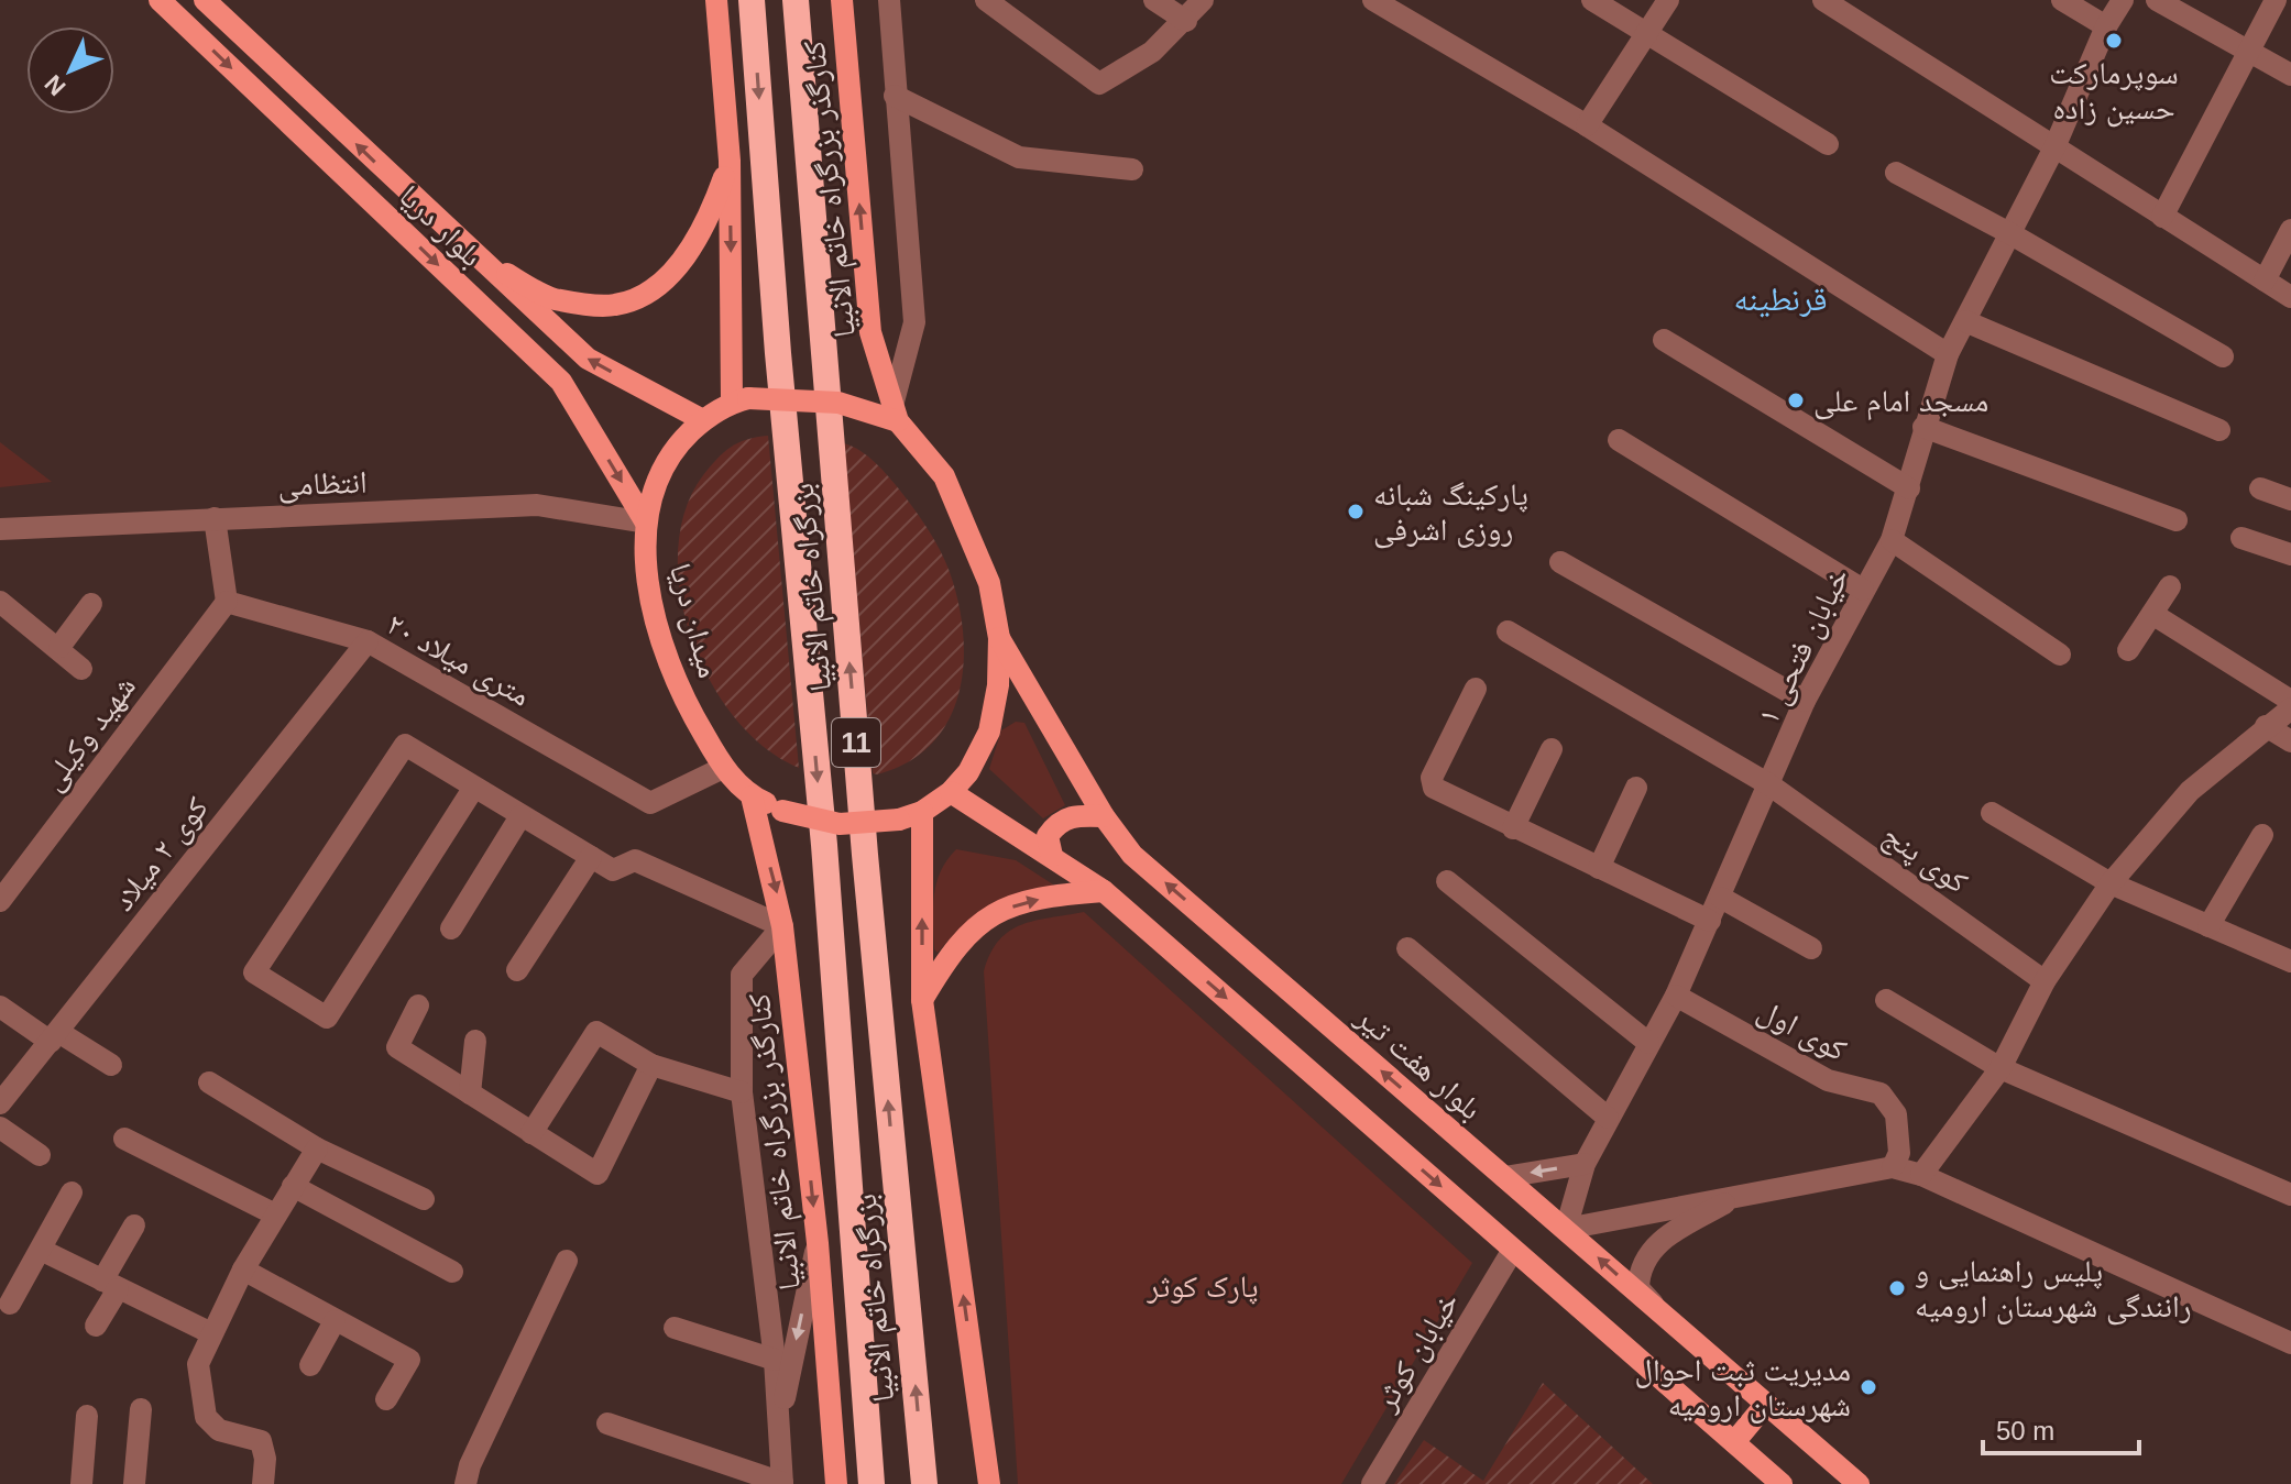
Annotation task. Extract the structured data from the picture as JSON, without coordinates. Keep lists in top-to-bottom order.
{
  "streets": {
    "highway": ["بزرگراه خاتم الانبیا", "11"],
    "main road": [
      "کنارگذر بزرگراه خاتم الانبیا",
      "بلوار دریا",
      "میدان دریا",
      "بلوار هفت تیر"
    ],
    "street": [
      "انتظامی",
      "خیابان فتحی ۱",
      "۲۰ متری میلاد",
      "شهید وکیلی",
      "کوی ۲ میلاد",
      "کوی پنج",
      "کوی اول",
      "خیابان کوثر"
    ]
  },
  "crossings": [
    ["کنارگذر بزرگراه خاتم الانبیا", "میدان دریا"],
    ["بلوار دریا", "انتظامی"],
    ["بلوار دریا", "میدان دریا"],
    ["انتظامی", "میدان دریا"],
    ["میدان دریا", "۲۰ متری میلاد"],
    ["خیابان فتحی ۱", "کوی پنج"],
    ["خیابان فتحی ۱", "کوی اول"],
    ["خیابان فتحی ۱", "بلوار هفت تیر"],
    ["۲۰ متری میلاد", "شهید وکیلی"],
    ["۲۰ متری میلاد", "کوی ۲ میلاد"]
  ],
  "districts": ["قرنطینه"],
  "parks": ["پارک کوثر"],
  "places": [
    "سوپرمارکت حسین زاده",
    "مسجد امام علی",
    "پارکینگ شبانه روزی اشرفی",
    "پلیس راهنمایی و رانندگی شهرستان ارومیه",
    "مدیریت ثبت احوال شهرستان ارومیه"
  ],
  "scale_bar": "50 m",
  "north": "bottom left"
}
